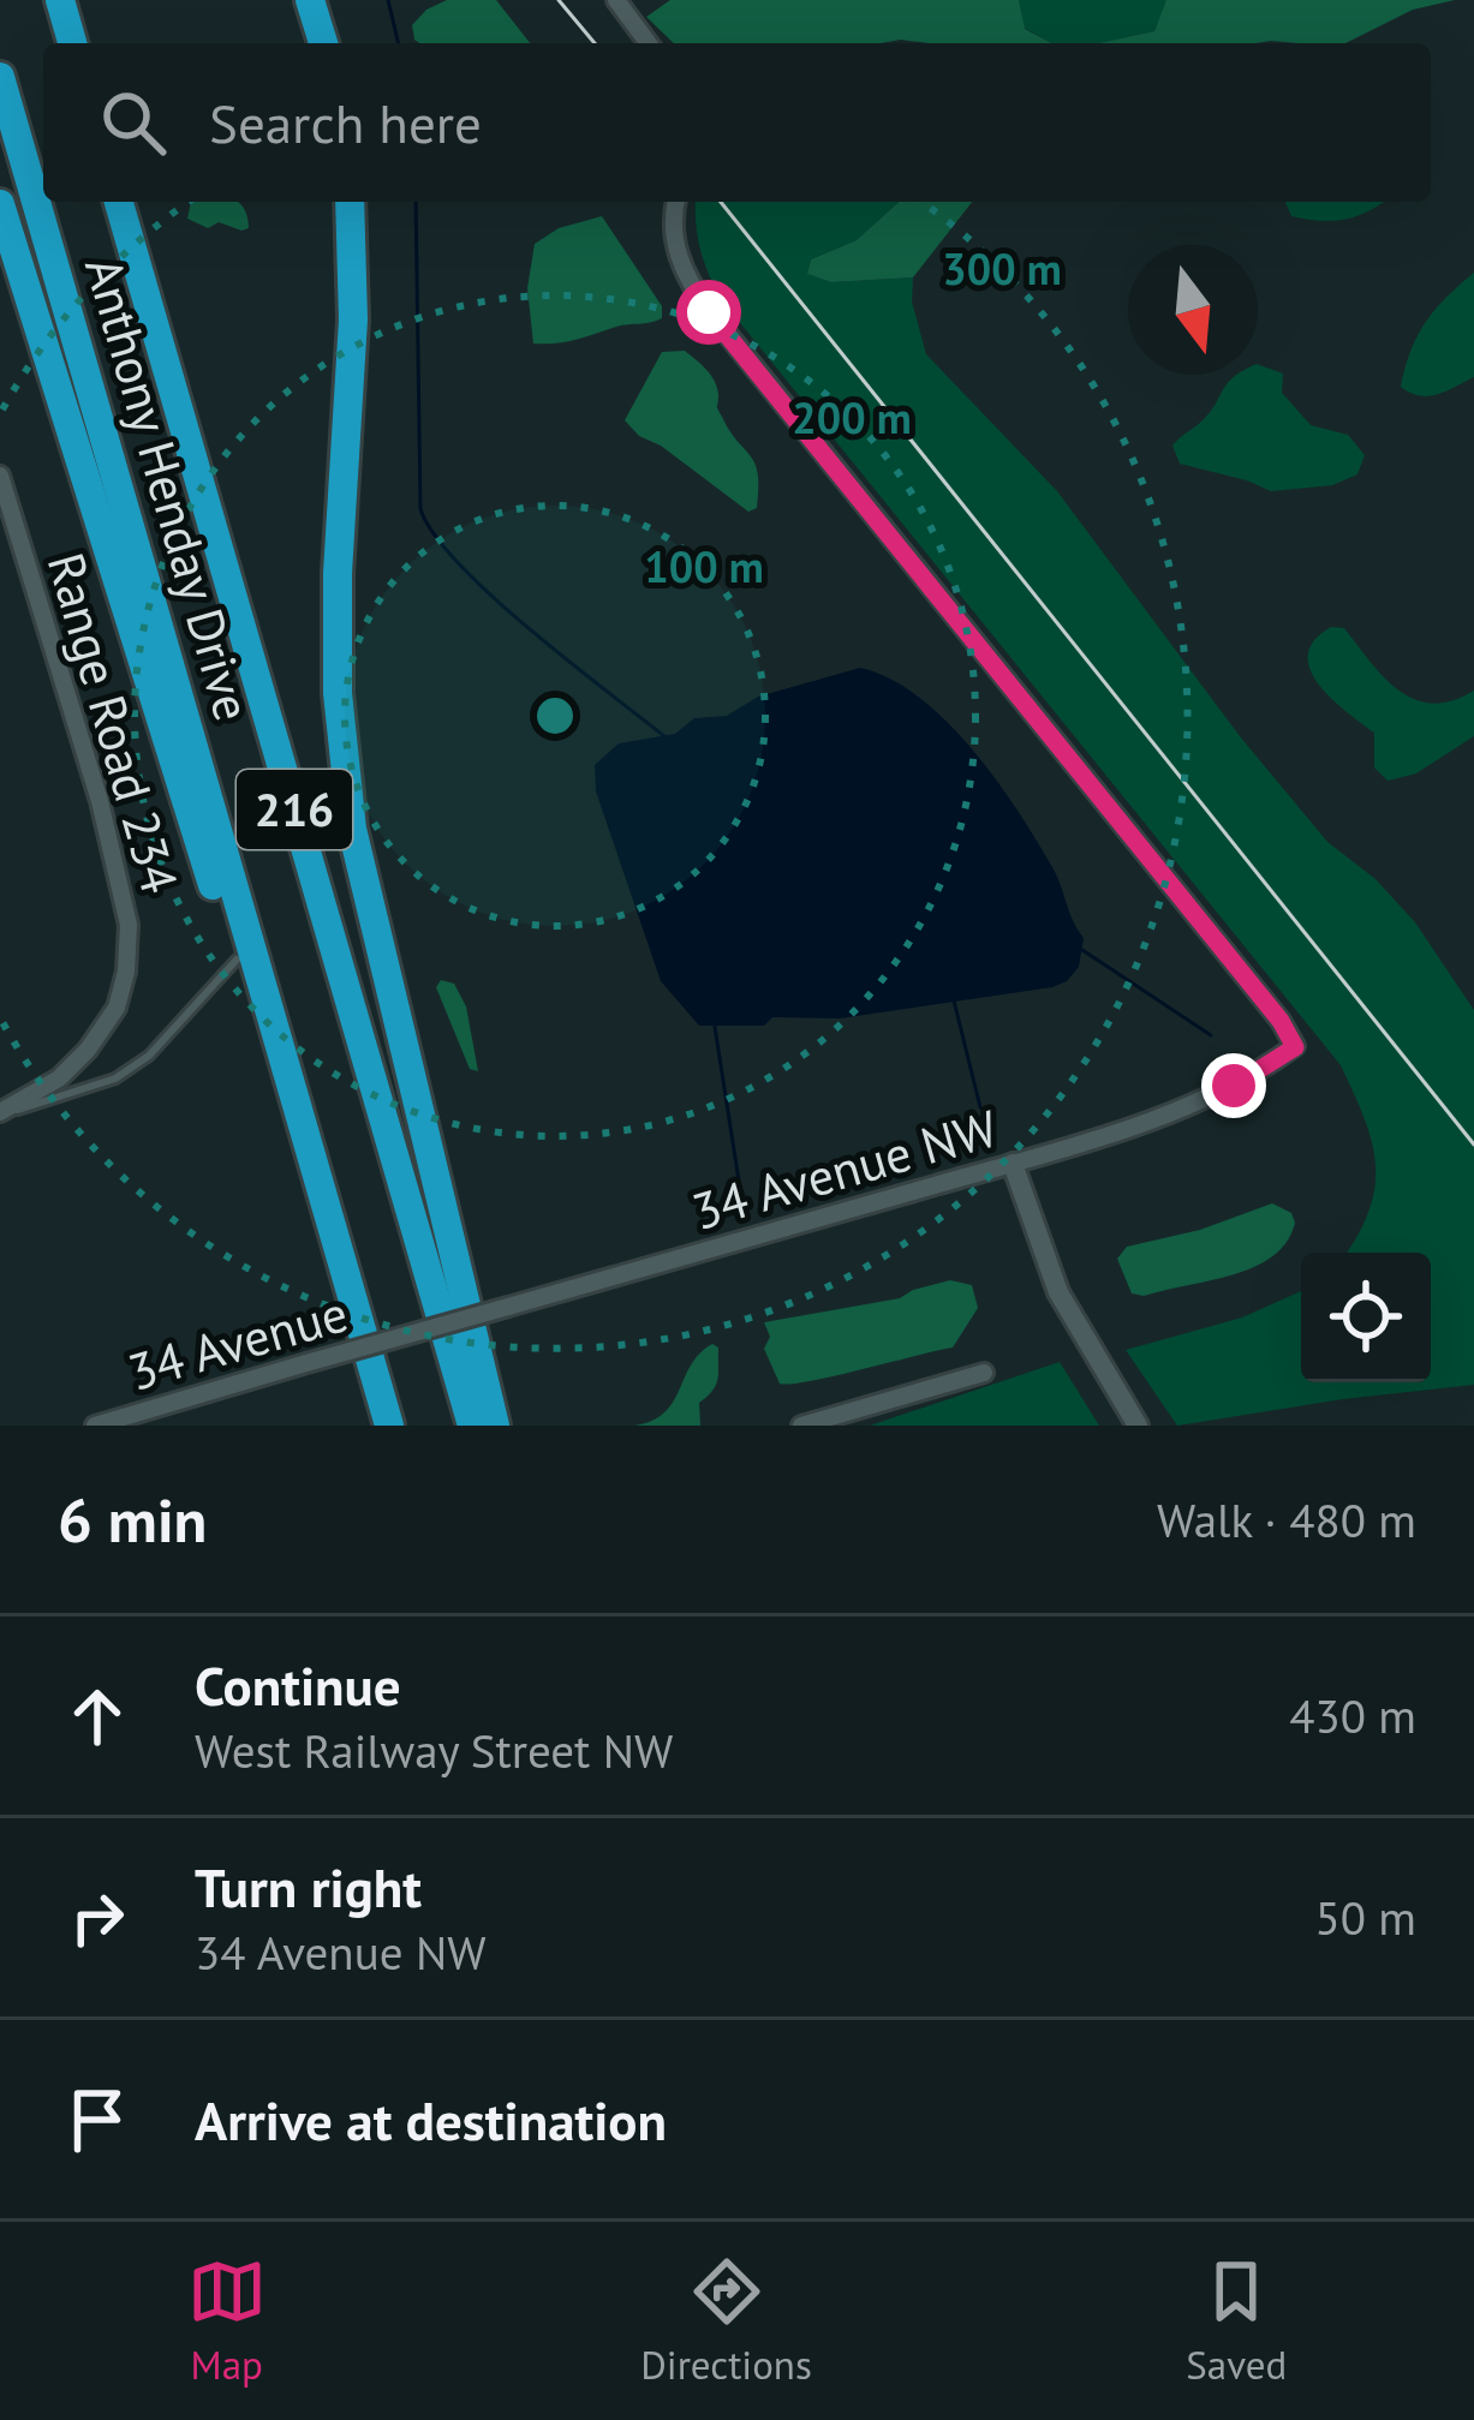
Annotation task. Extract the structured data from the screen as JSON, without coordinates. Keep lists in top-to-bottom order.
{
  "streets": {
    "highway": ["Anthony Henday Drive", "216"],
    "street": ["Range Road 234", "34 Avenue NW", "34 Avenue"]
  },
  "crossings": [
    ["34 Avenue NW", "34 Avenue"]
  ],
  "north": "bottom",
  "page": {
    "search": "Search here",
    "heading": ["6 min", "Walk · 480 m"],
    "list": [
      ["Continue", "West Railway Street NW", "430 m"],
      ["Turn right", "34 Avenue NW", "50 m"],
      "Arrive at destination"
    ],
    "nav": ["Map", "Directions", "Saved"]
  },
  "rings": ["300 m", "200 m", "100 m"]
}
